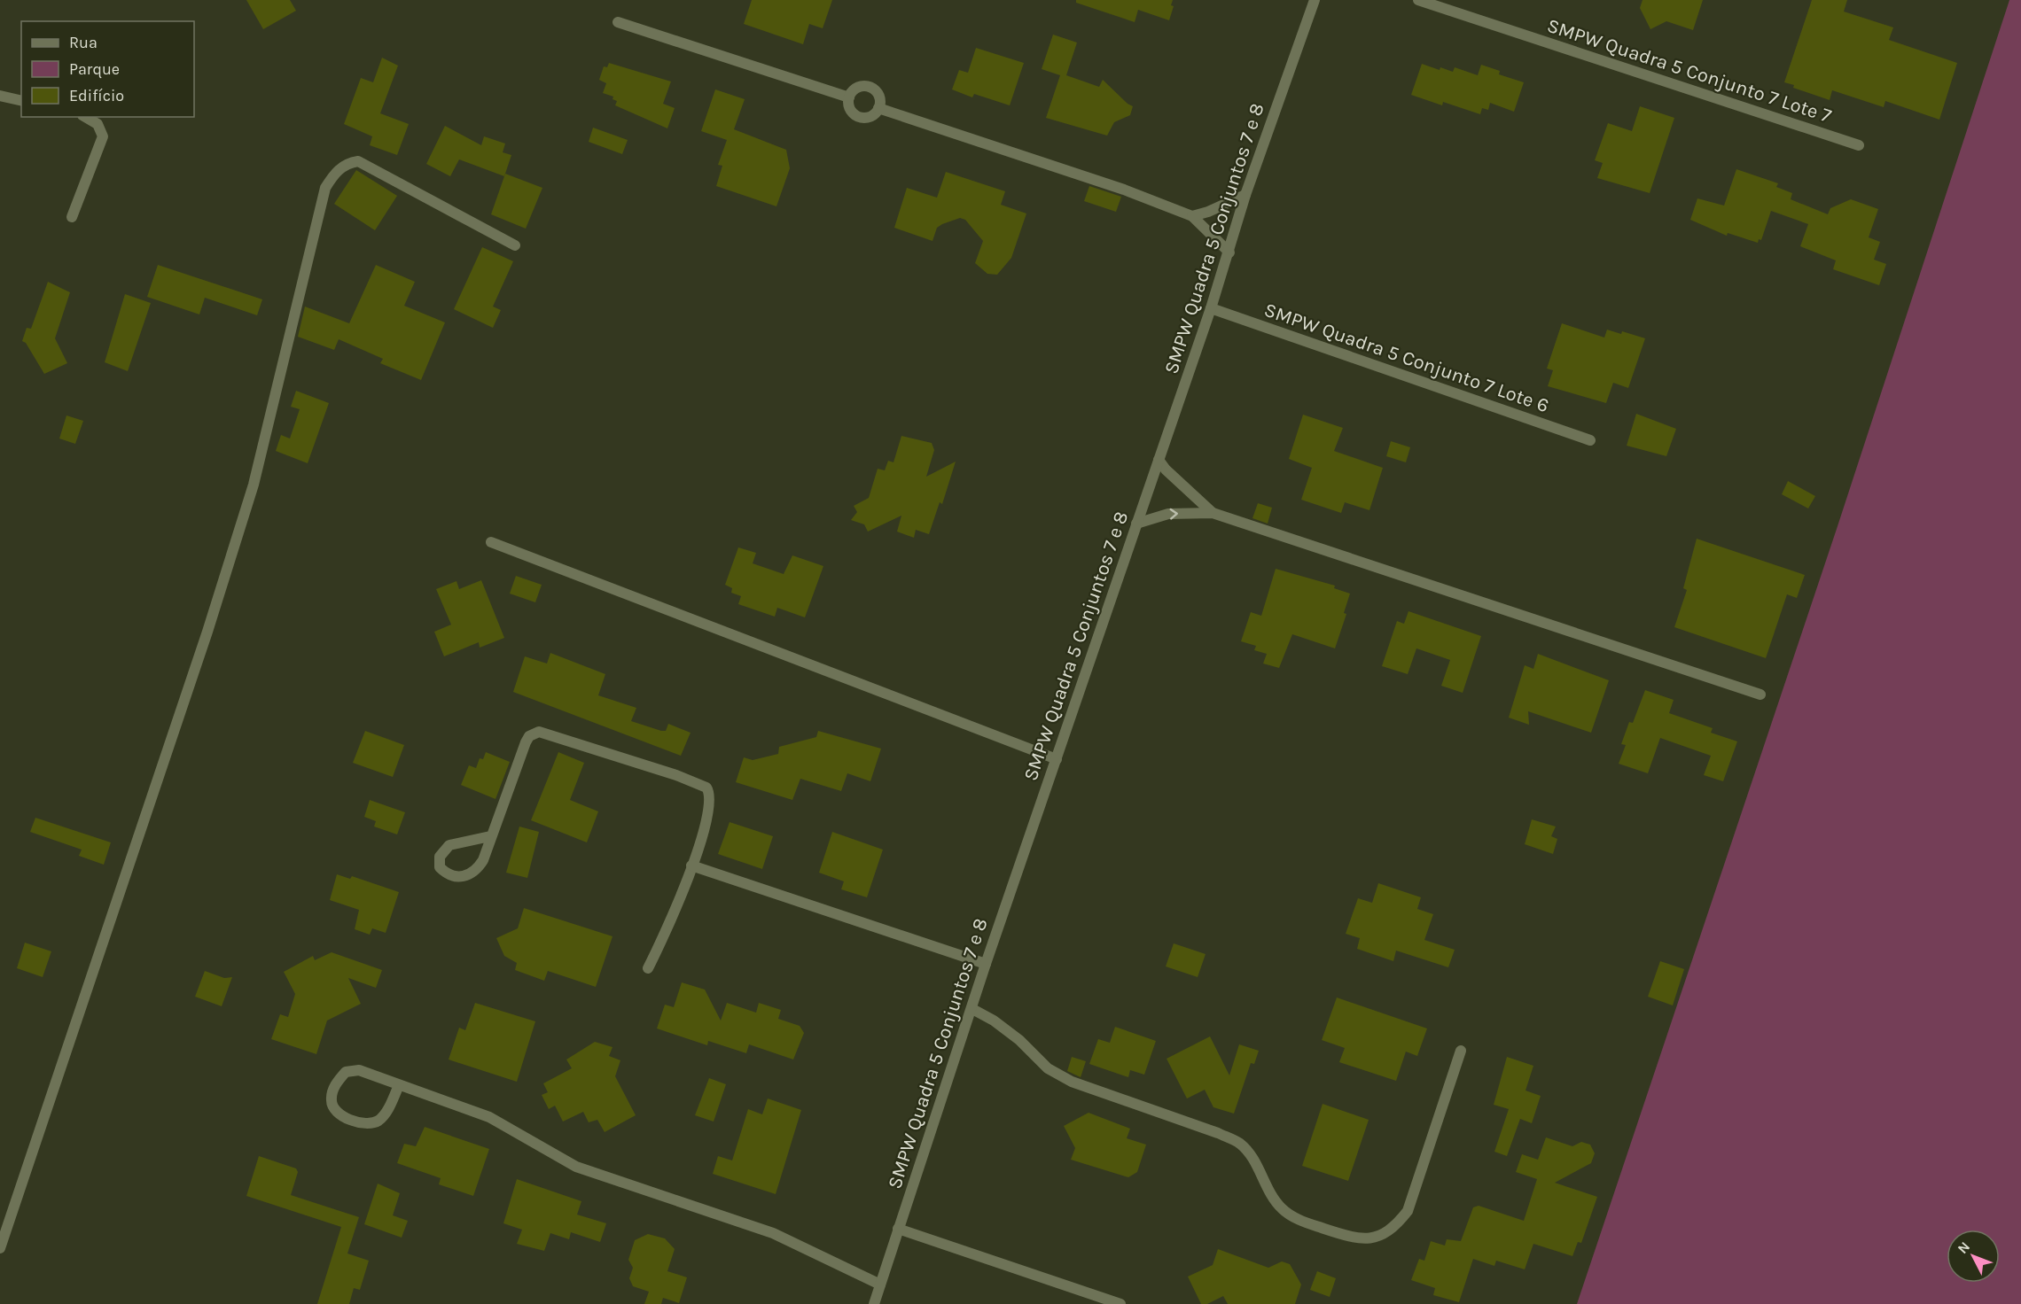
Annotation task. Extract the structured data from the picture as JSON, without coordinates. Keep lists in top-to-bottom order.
{
  "streets": {
    "street": ["SMPW Quadra 5 Conjunto 7 Lote 7", "SMPW Quadra 5 Conjuntos 7 e 8", "SMPW Quadra 5 Conjunto 7 Lote 6"]
  },
  "crossings": [
    ["SMPW Quadra 5 Conjuntos 7 e 8", "SMPW Quadra 5 Conjunto 7 Lote 6"]
  ],
  "legend": ["Rua", "Parque", "Edifício"],
  "north": "top left"
}
